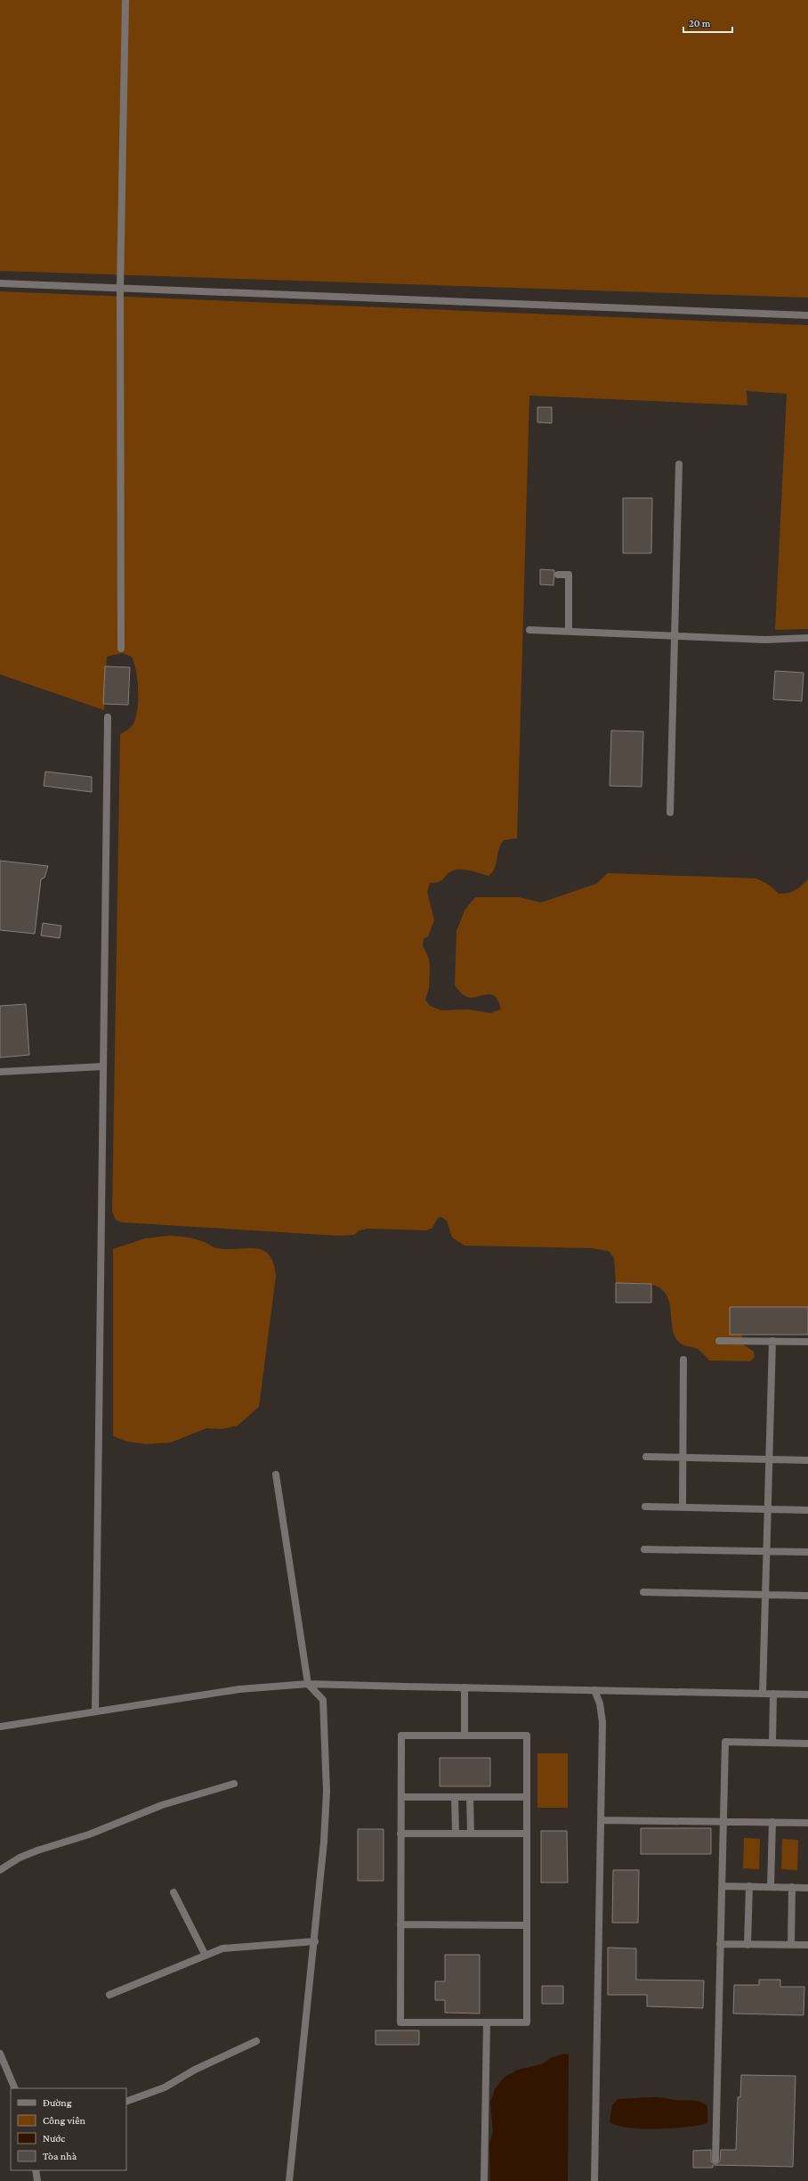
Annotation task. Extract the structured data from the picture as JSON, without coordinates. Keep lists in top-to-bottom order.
{
  "legend": [
    "Đường",
    "Công viên",
    "Nước",
    "Tòa nhà"
  ],
  "scale_bar": "20 m"
}
